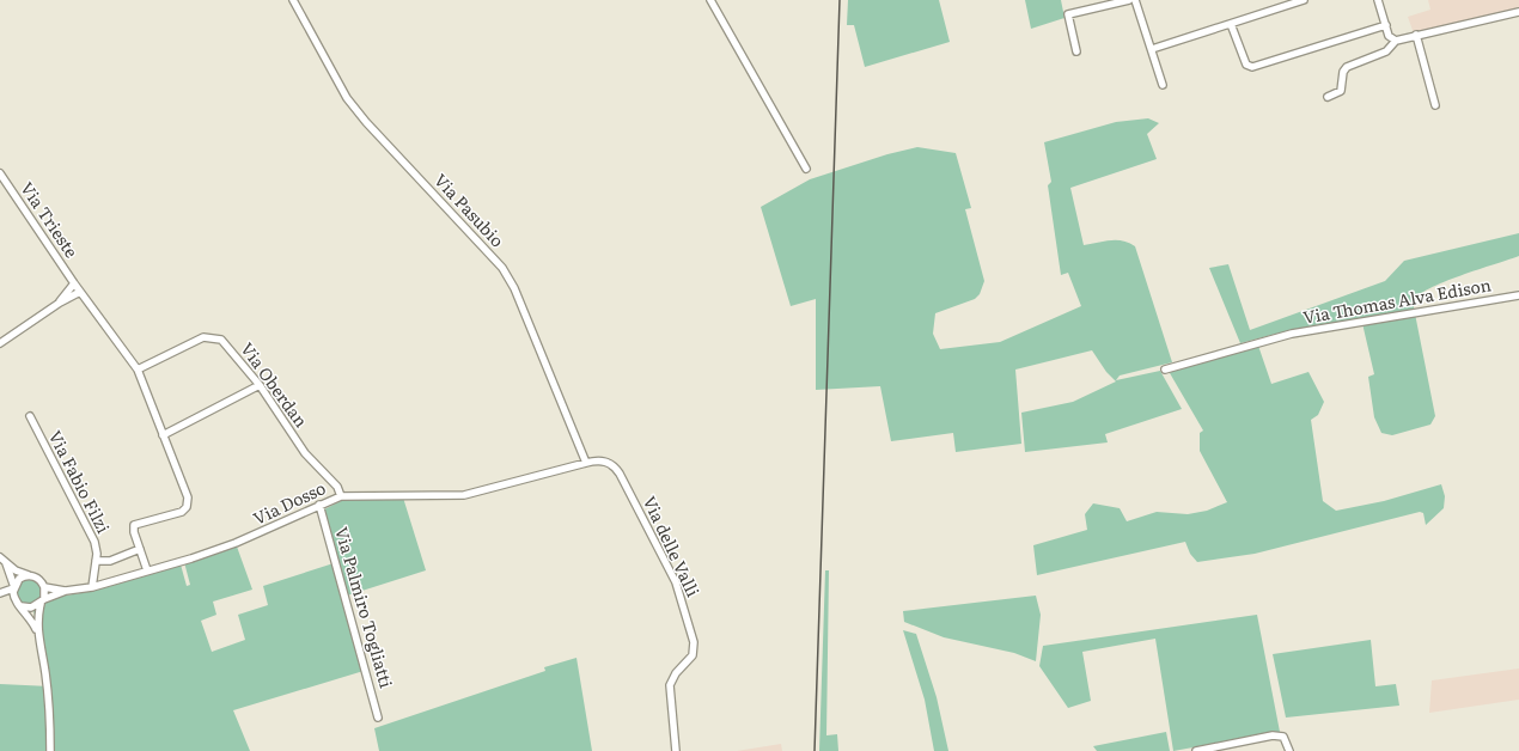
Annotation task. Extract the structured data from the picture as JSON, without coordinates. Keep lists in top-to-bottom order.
{
  "streets": {
    "street": [
      "Via Pasubio",
      "Via Trieste",
      "Via Thomas Alva Edison",
      "Via Oberdan",
      "Via Fabio Filzi",
      "Via Dosso",
      "Via delle Valli",
      "Via Palmiro Togliatti"
    ]
  },
  "crossings": [
    ["Via Pasubio", "Via Dosso"],
    ["Via Pasubio", "Via delle Valli"],
    ["Via Trieste", "Via Oberdan"],
    ["Via Trieste", "Via Fabio Filzi"],
    ["Via Oberdan", "Via Dosso"],
    ["Via Fabio Filzi", "Via Dosso"],
    ["Via Dosso", "Via delle Valli"],
    ["Via Dosso", "Via Palmiro Togliatti"]
  ]
}
